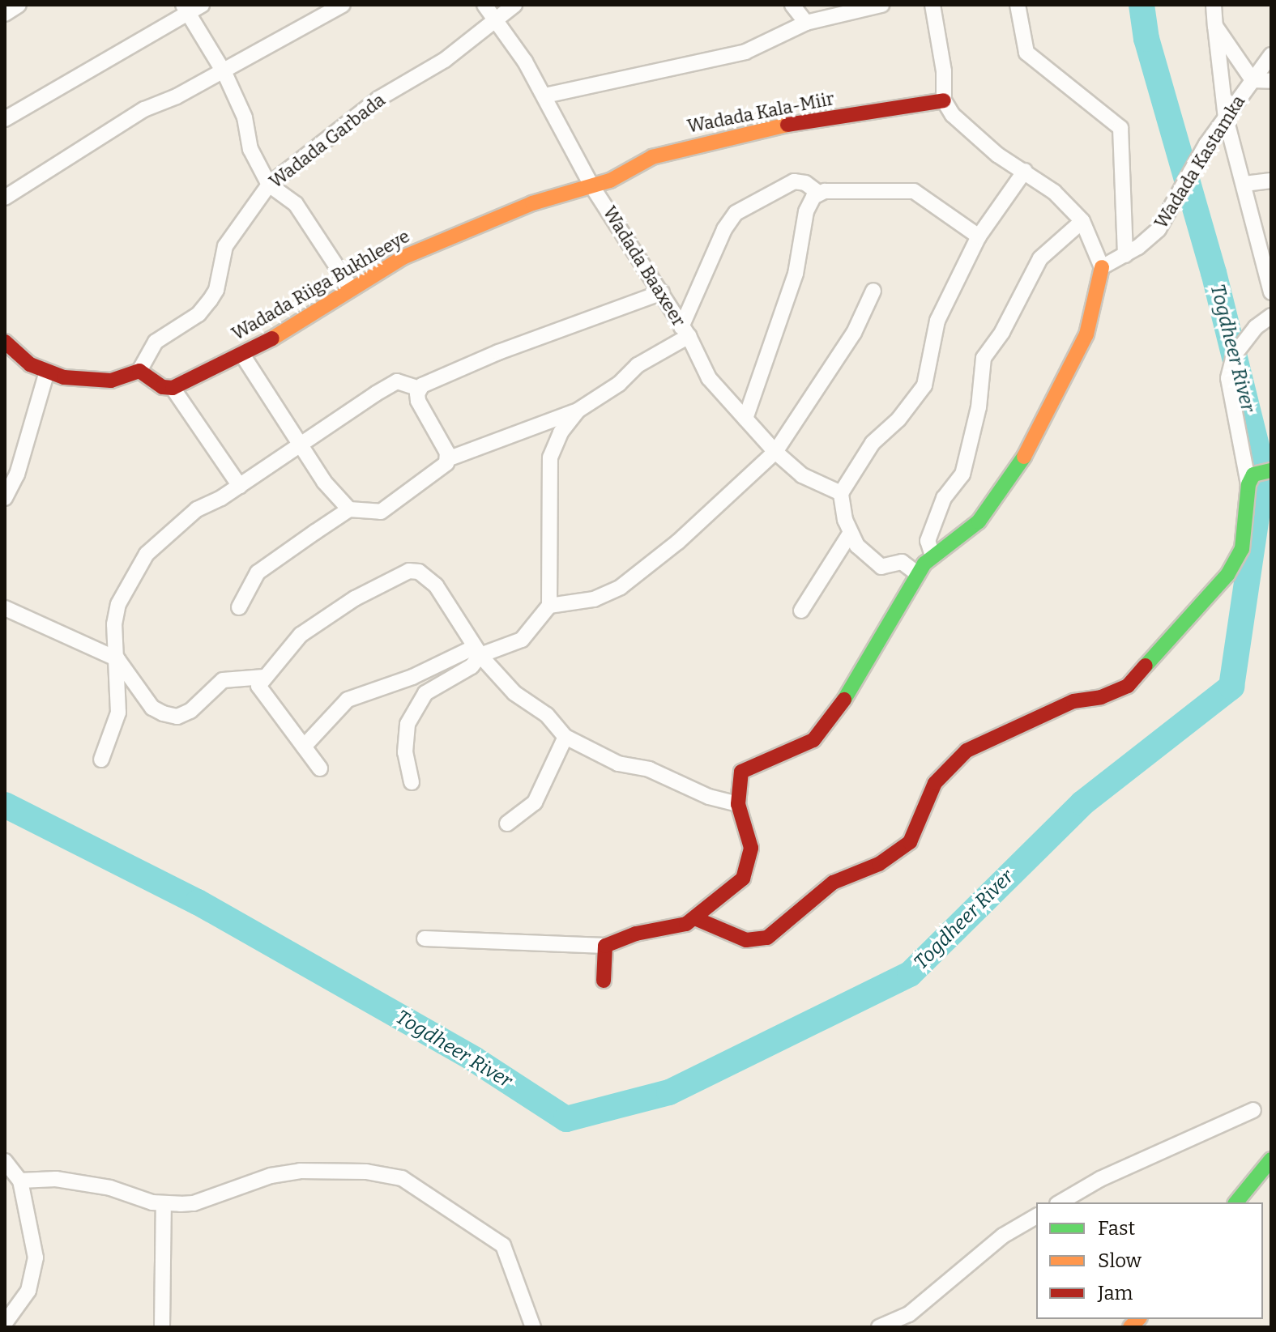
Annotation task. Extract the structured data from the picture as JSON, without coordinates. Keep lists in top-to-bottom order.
{
  "streets": {
    "main road": ["Wadada Kala-Miir", "Wadada Riiga Bukhleeye"],
    "street": ["Wadada Garbada", "Wadada Kastamka", "Wadada Baaxeer"]
  },
  "crossings": [
    ["Wadada Kala-Miir", "Wadada Baaxeer"],
    ["Wadada Kala-Miir", "Wadada Riiga Bukhleeye"],
    ["Wadada Garbada", "Wadada Baaxeer"],
    ["Wadada Baaxeer", "Wadada Riiga Bukhleeye"]
  ],
  "water": ["Togdheer River"],
  "legend": ["Fast", "Slow", "Jam"]
}
